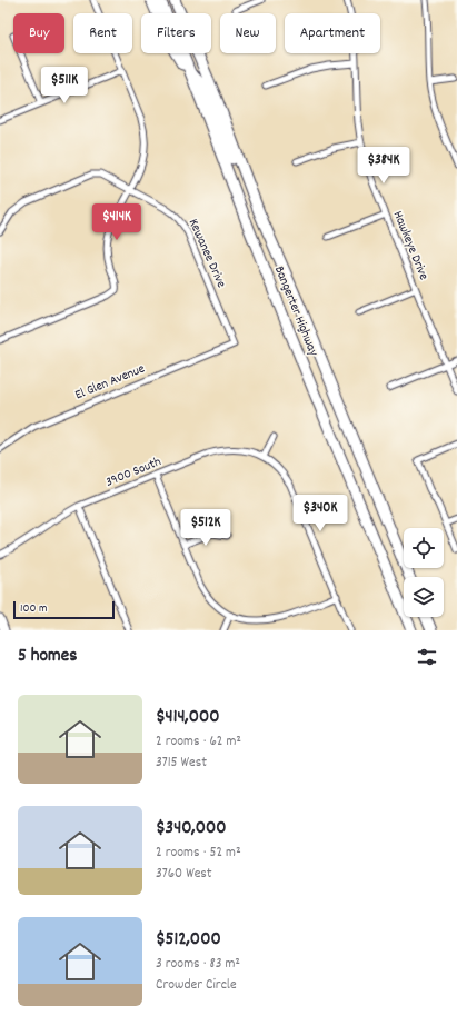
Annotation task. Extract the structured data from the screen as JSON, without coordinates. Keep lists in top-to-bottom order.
{
  "streets": {
    "highway": ["Bangerter Highway"],
    "street": [
      "Hawkeye Drive",
      "Kewanee Drive",
      "El Glen Avenue",
      "3900 South"
    ]
  },
  "crossings": [
    ["Kewanee Drive", "El Glen Avenue"]
  ],
  "scale_bar": "100 m",
  "page": {
    "chip": [
      "Buy",
      "Rent",
      "Filters",
      "New",
      "Apartment"
    ],
    "price": [
      "$511K",
      "$384K",
      "$414K",
      "$340K",
      "$512K"
    ],
    "scale": "100 m",
    "heading": "5 homes",
    "list": [
      {
        "name": "$414,000",
        "note": "2 rooms · 62 m² · 3715 West"
      },
      {
        "name": "$340,000",
        "note": "2 rooms · 52 m² · 3760 West"
      },
      {
        "name": "$512,000",
        "note": "3 rooms · 83 m² · Crowder Circle"
      }
    ]
  }
}
